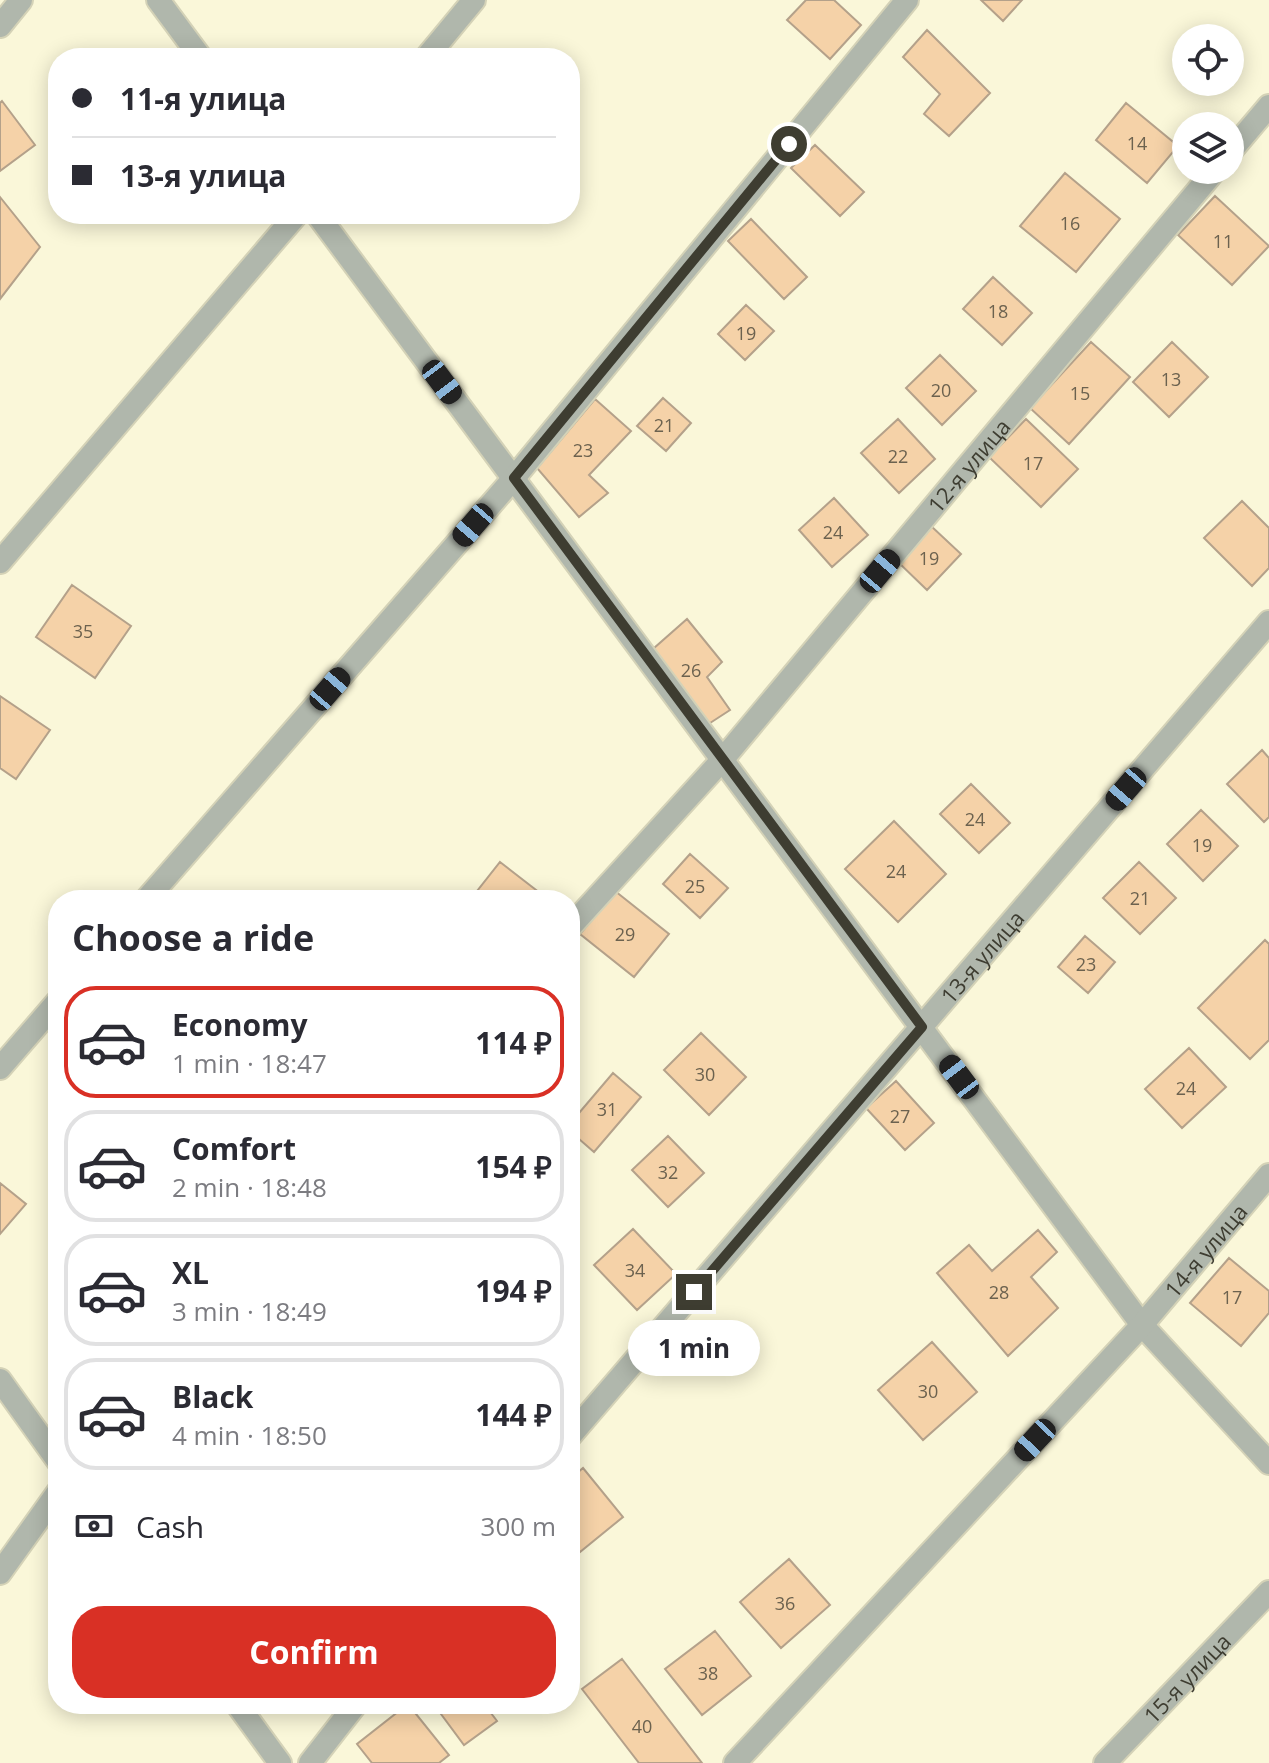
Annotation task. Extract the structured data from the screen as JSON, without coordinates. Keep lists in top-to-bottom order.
{
  "streets": {
    "street": [
      "12-я улица",
      "13-я улица",
      "14-я улица",
      "15-я улица"
    ]
  },
  "house_numbers": [
    "14",
    "16",
    "11",
    "18",
    "19",
    "13",
    "20",
    "15",
    "21",
    "23",
    "22",
    "17",
    "24",
    "19",
    "35",
    "26",
    "24",
    "19",
    "24",
    "25",
    "21",
    "29",
    "23",
    "30",
    "24",
    "31",
    "27",
    "32",
    "34",
    "28",
    "17",
    "30",
    "36",
    "38",
    "40"
  ],
  "page": {
    "banner": ["11-я улица", "13-я улица"],
    "heading": "Choose a ride",
    "list": [
      {
        "name": "Economy",
        "note": "1 min · 18:47",
        "value": "114 ₽"
      },
      {
        "name": "Comfort",
        "note": "2 min · 18:48",
        "value": "154 ₽"
      },
      {
        "name": "XL",
        "note": "3 min · 18:49",
        "value": "194 ₽"
      },
      {
        "name": "Black",
        "note": "4 min · 18:50",
        "value": "144 ₽"
      }
    ],
    "bubble": "1 min",
    "pay": ["Cash", "300 m"],
    "buttons": "Confirm"
  }
}
